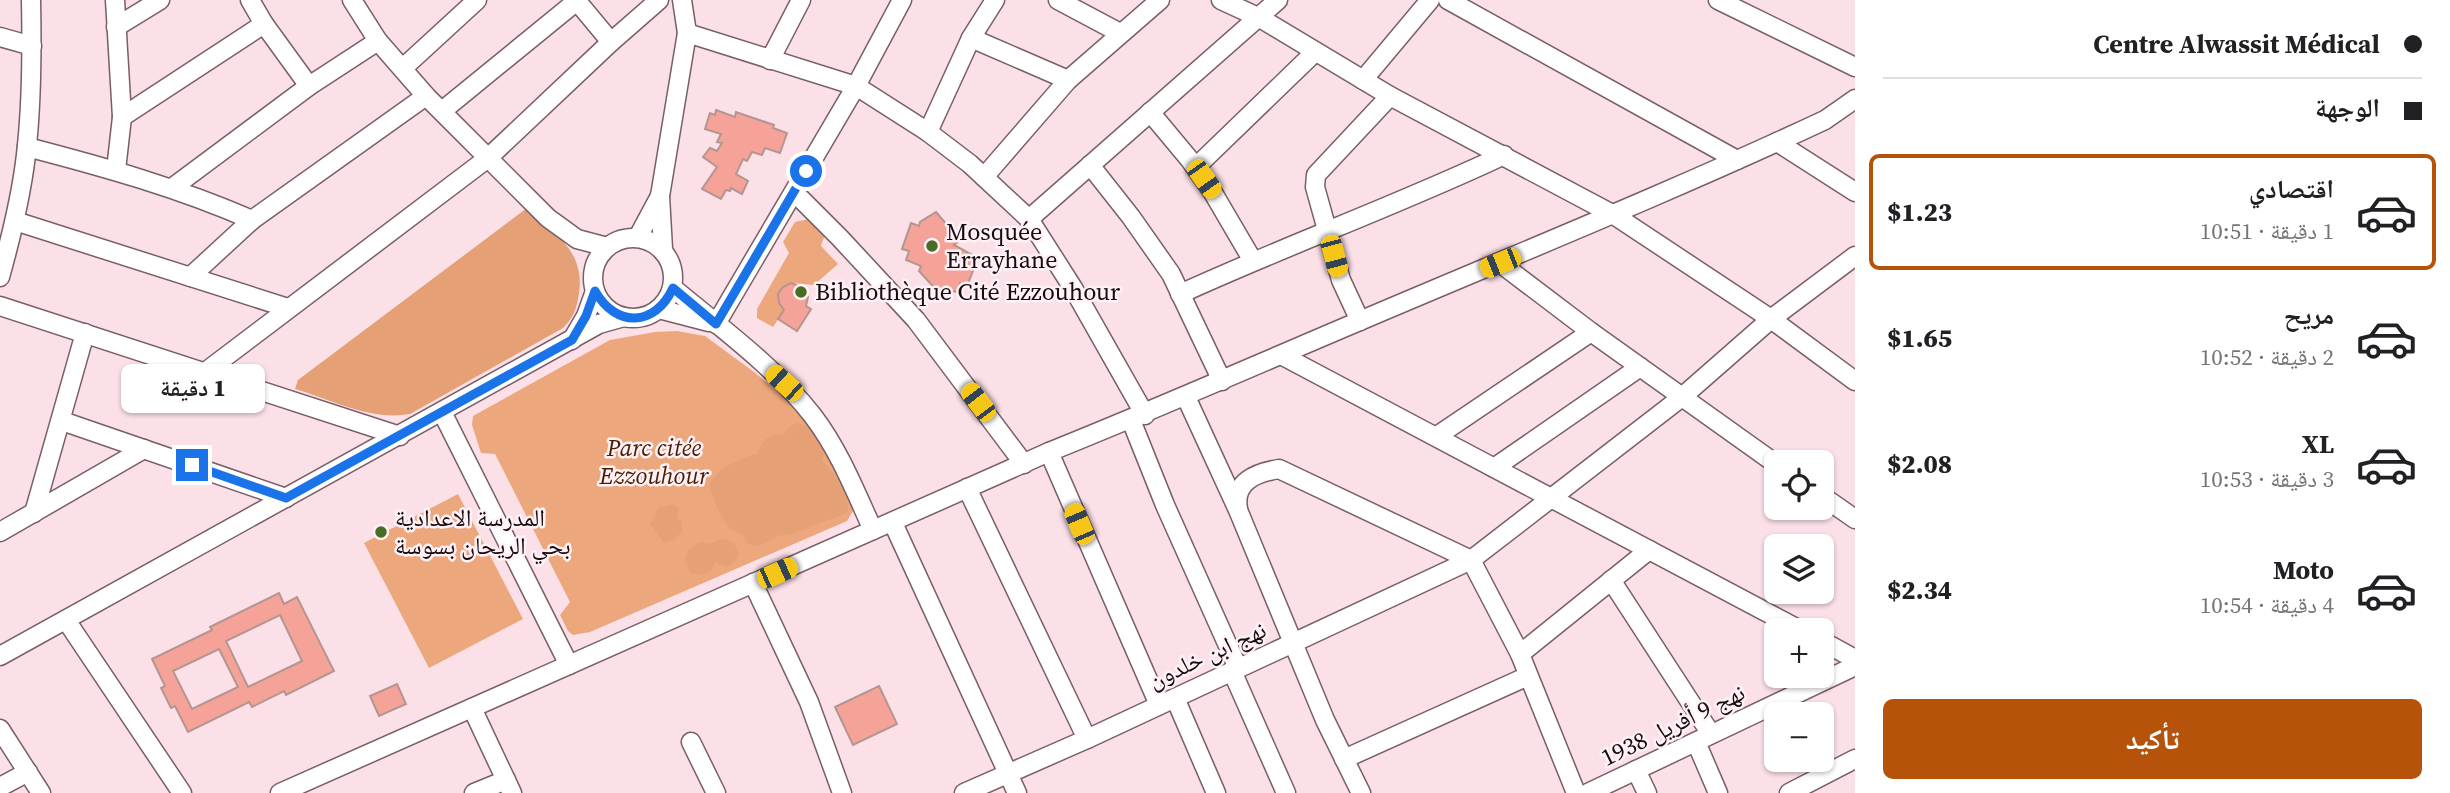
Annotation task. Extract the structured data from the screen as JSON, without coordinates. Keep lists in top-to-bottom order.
{
  "streets": {
    "street": ["نهج ابن خلدون", "نهج 9 أفريل 1938"]
  },
  "parks": ["Parc citée Ezzouhour"],
  "places": ["Mosquée Errayhane", "Bibliothèque Cité Ezzouhour", "المدرسة الاعدادية بحي الريحان بسوسة"],
  "page": {
    "banner": ["Centre Alwassit Médical", "الوجهة"],
    "list": [
      {
        "name": "اقتصادي",
        "note": "1 دقيقة · 10:51",
        "value": "$1.23"
      },
      {
        "name": "مريح",
        "note": "2 دقيقة · 10:52",
        "value": "$1.65"
      },
      {
        "name": "XL",
        "note": "3 دقيقة · 10:53",
        "value": "$2.08"
      },
      {
        "name": "Moto",
        "note": "4 دقيقة · 10:54",
        "value": "$2.34"
      }
    ],
    "bubble": "1 دقيقة",
    "map_buttons": ["+", "−"],
    "buttons": "تأكيد"
  }
}
